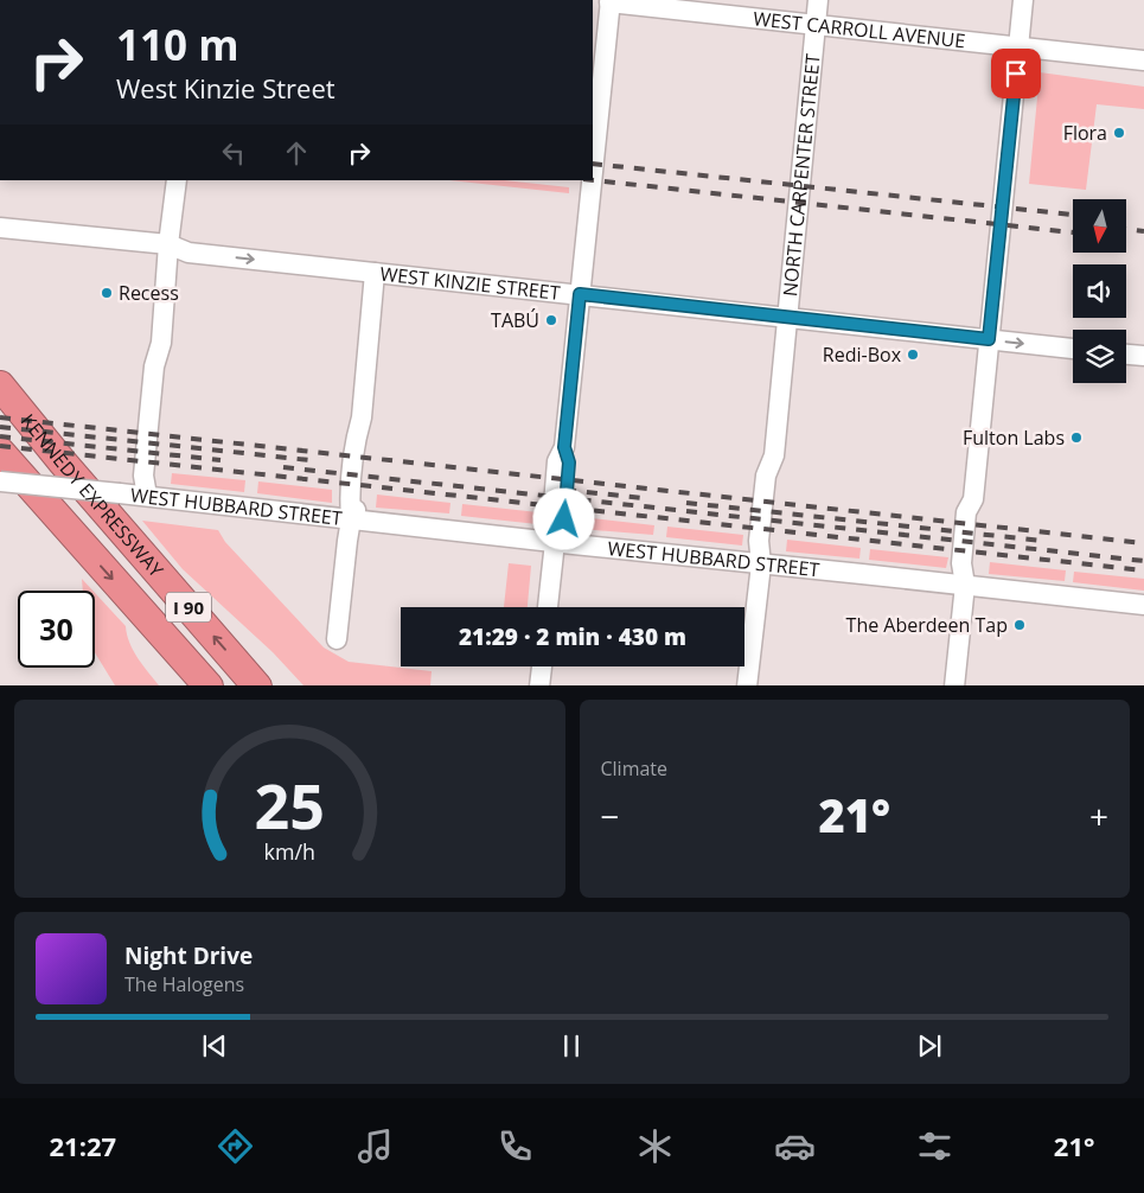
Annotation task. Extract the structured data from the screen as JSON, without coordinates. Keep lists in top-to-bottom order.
{
  "streets": {
    "highway": ["KENNEDY EXPRESSWAY", "I 90"],
    "street": [
      "WEST CARROLL AVENUE",
      "NORTH CARPENTER STREET",
      "WEST KINZIE STREET",
      "WEST HUBBARD STREET"
    ]
  },
  "crossings": [
    ["WEST CARROLL AVENUE", "NORTH CARPENTER STREET"],
    ["NORTH CARPENTER STREET", "WEST KINZIE STREET"],
    ["NORTH CARPENTER STREET", "WEST HUBBARD STREET"]
  ],
  "places": [
    "Flora",
    "Recess",
    "TABÚ",
    "Redi-Box",
    "Fulton Labs",
    "The Aberdeen Tap"
  ],
  "north": "bottom",
  "page": {
    "turn": ["110 m", "West Kinzie Street"],
    "limit": "30",
    "trip": "21:29 · 2 min · 430 m",
    "tile": "Climate",
    "heat": ["−", "21°", "+"],
    "song": ["Night Drive", "The Halogens"],
    "tabs": ["21:27", "21°"],
    "gauge": ["25", "km/h"]
  }
}
